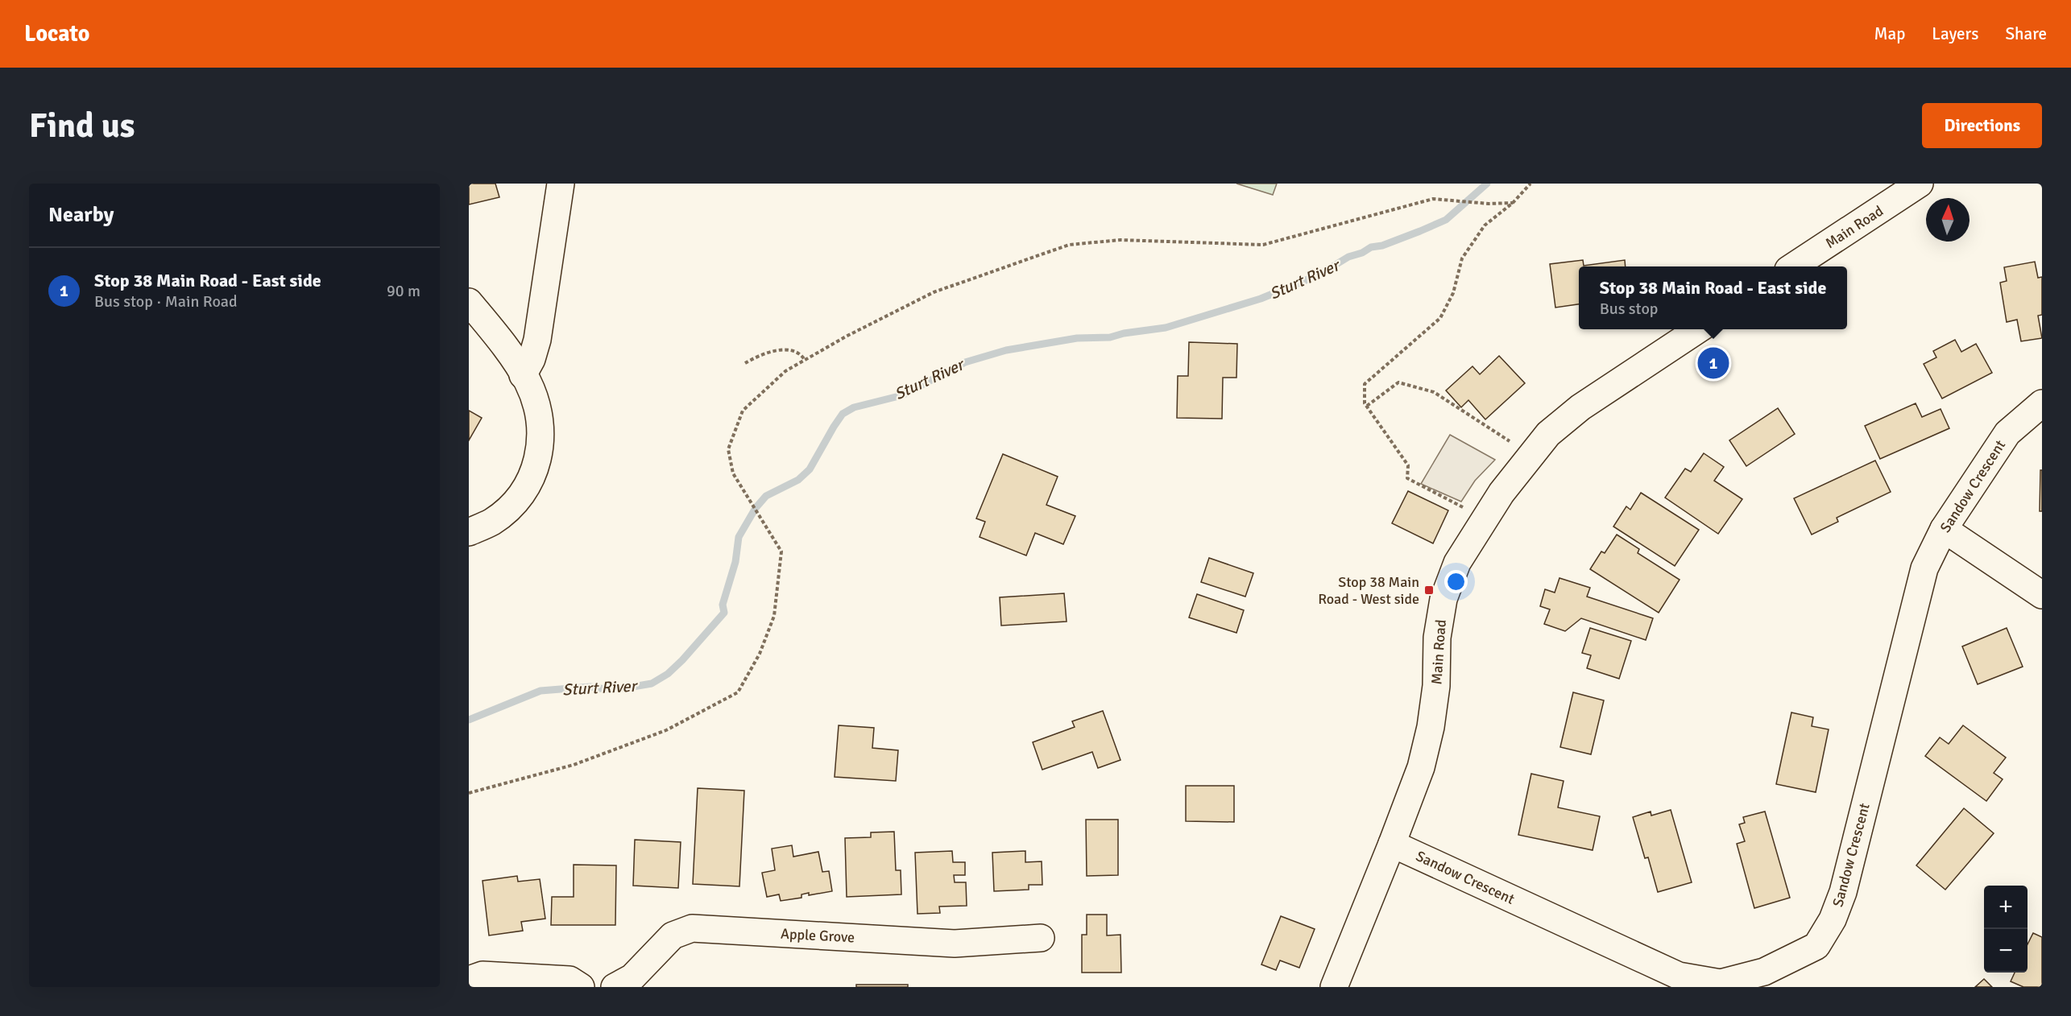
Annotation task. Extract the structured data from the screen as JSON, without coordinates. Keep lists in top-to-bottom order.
{
  "streets": {
    "street": ["Main Road", "Sandow Crescent", "Apple Grove"]
  },
  "crossings": [
    ["Main Road", "Sandow Crescent"]
  ],
  "water": ["Sturt River"],
  "places": {
    "transit": ["Stop 38 Main Road - West side"]
  },
  "north": "top",
  "page": {
    "header": "Locato",
    "nav": ["Map", "Layers", "Share"],
    "buttons": "Directions",
    "title": "Find us",
    "heading": "Nearby",
    "list": [
      {
        "mark": "1",
        "name": "Stop 38 Main Road - East side",
        "note": "Bus stop · Main Road",
        "value": "90 m"
      }
    ],
    "popup": ["Stop 38 Main Road - East side", "Bus stop"],
    "pins": "1",
    "map_buttons": ["+", "−"]
  }
}
